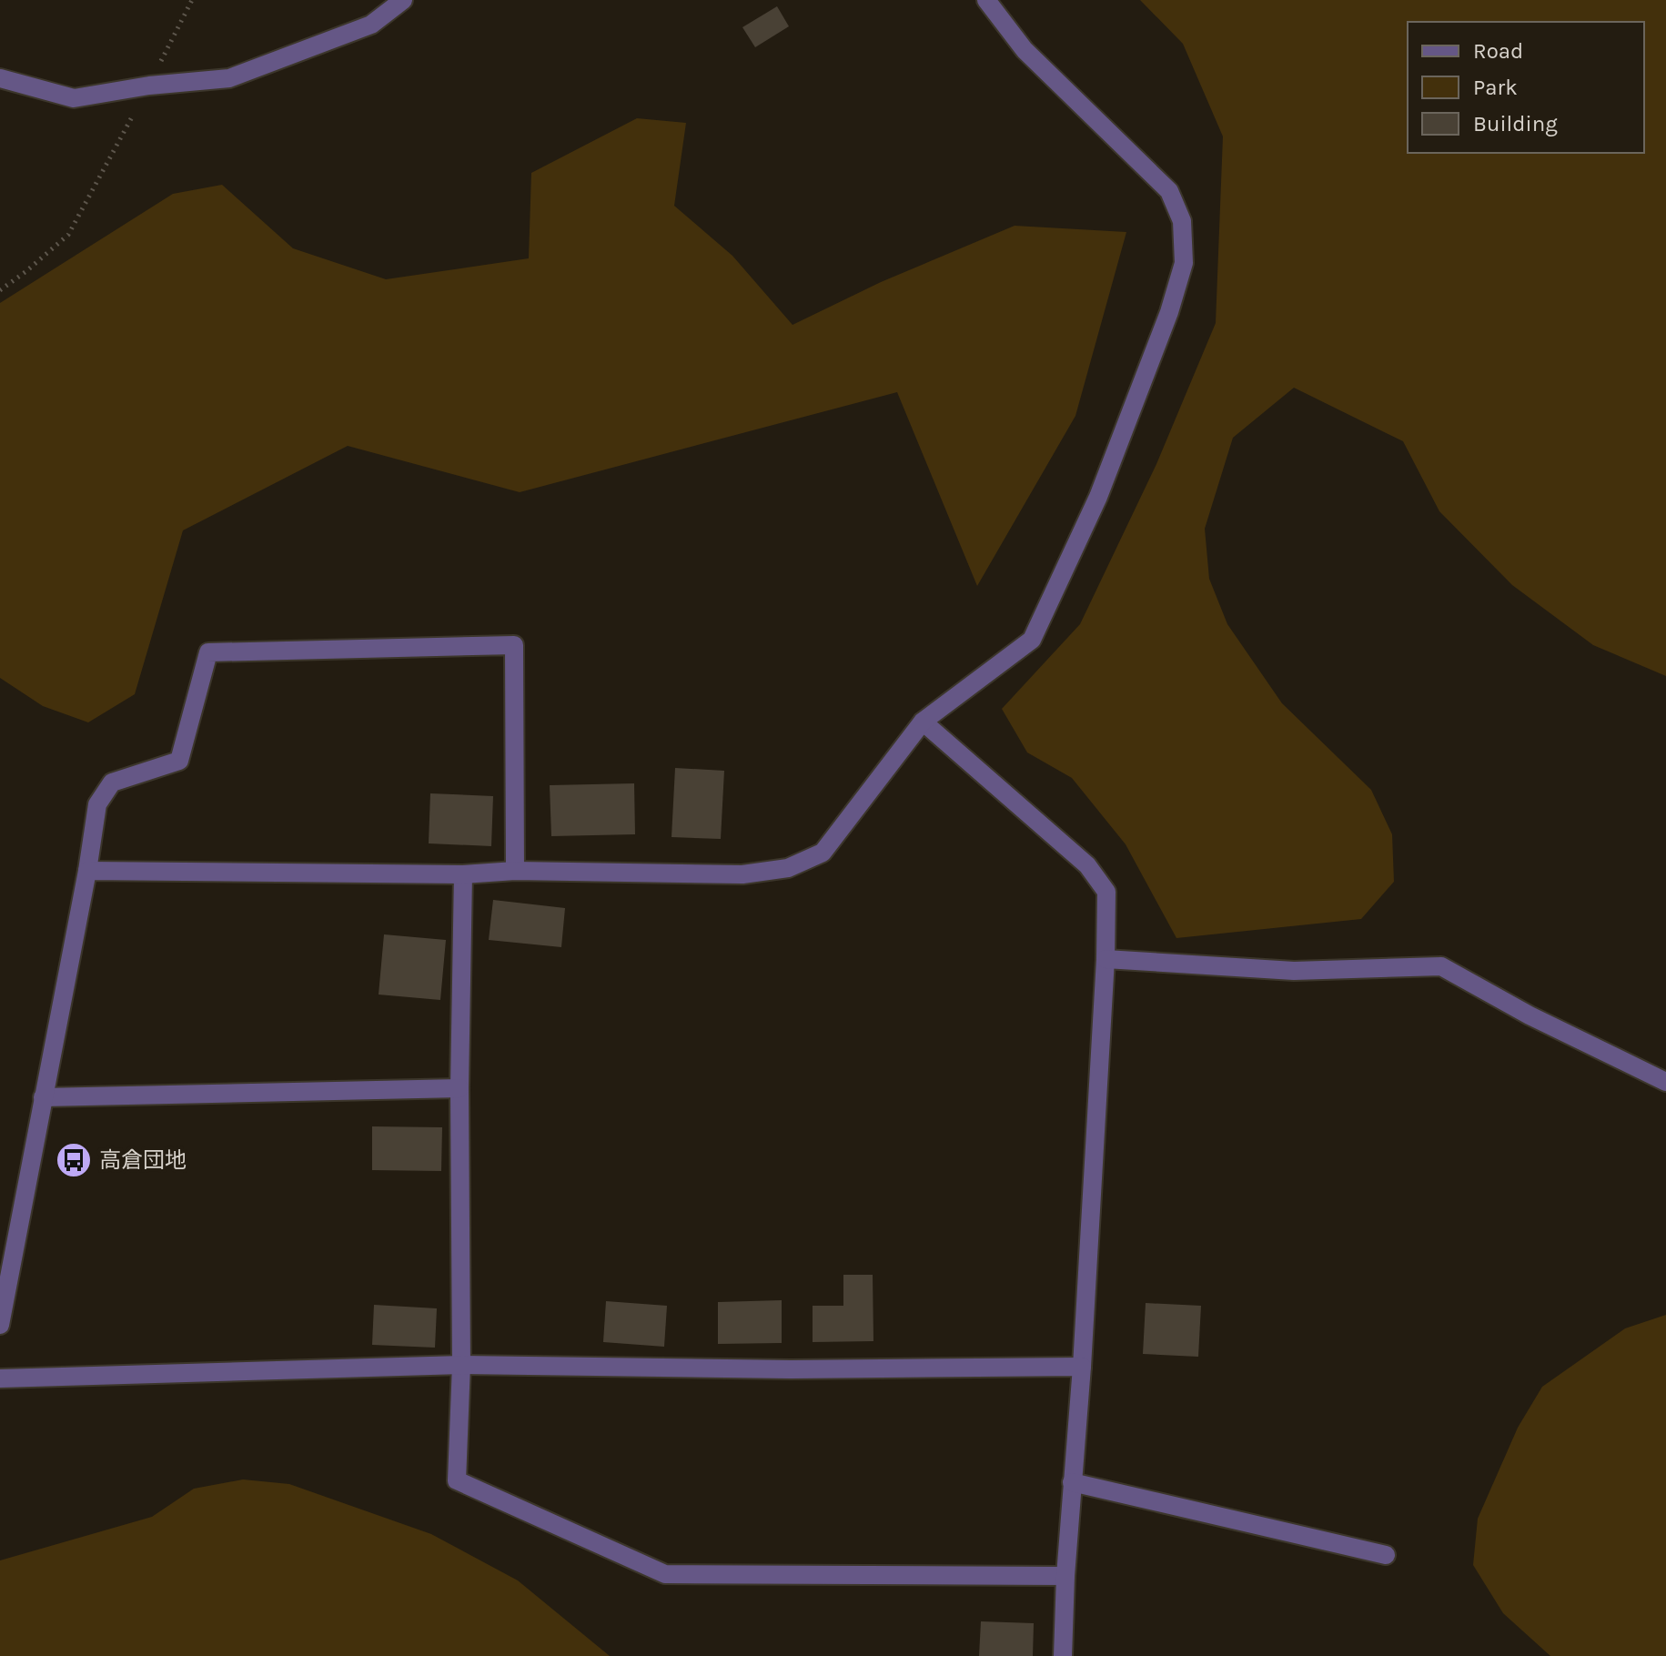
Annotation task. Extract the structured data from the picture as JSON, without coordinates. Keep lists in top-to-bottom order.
{
  "places": {
    "bus stop": ["高倉団地"]
  },
  "legend": ["Road", "Park", "Building"]
}
